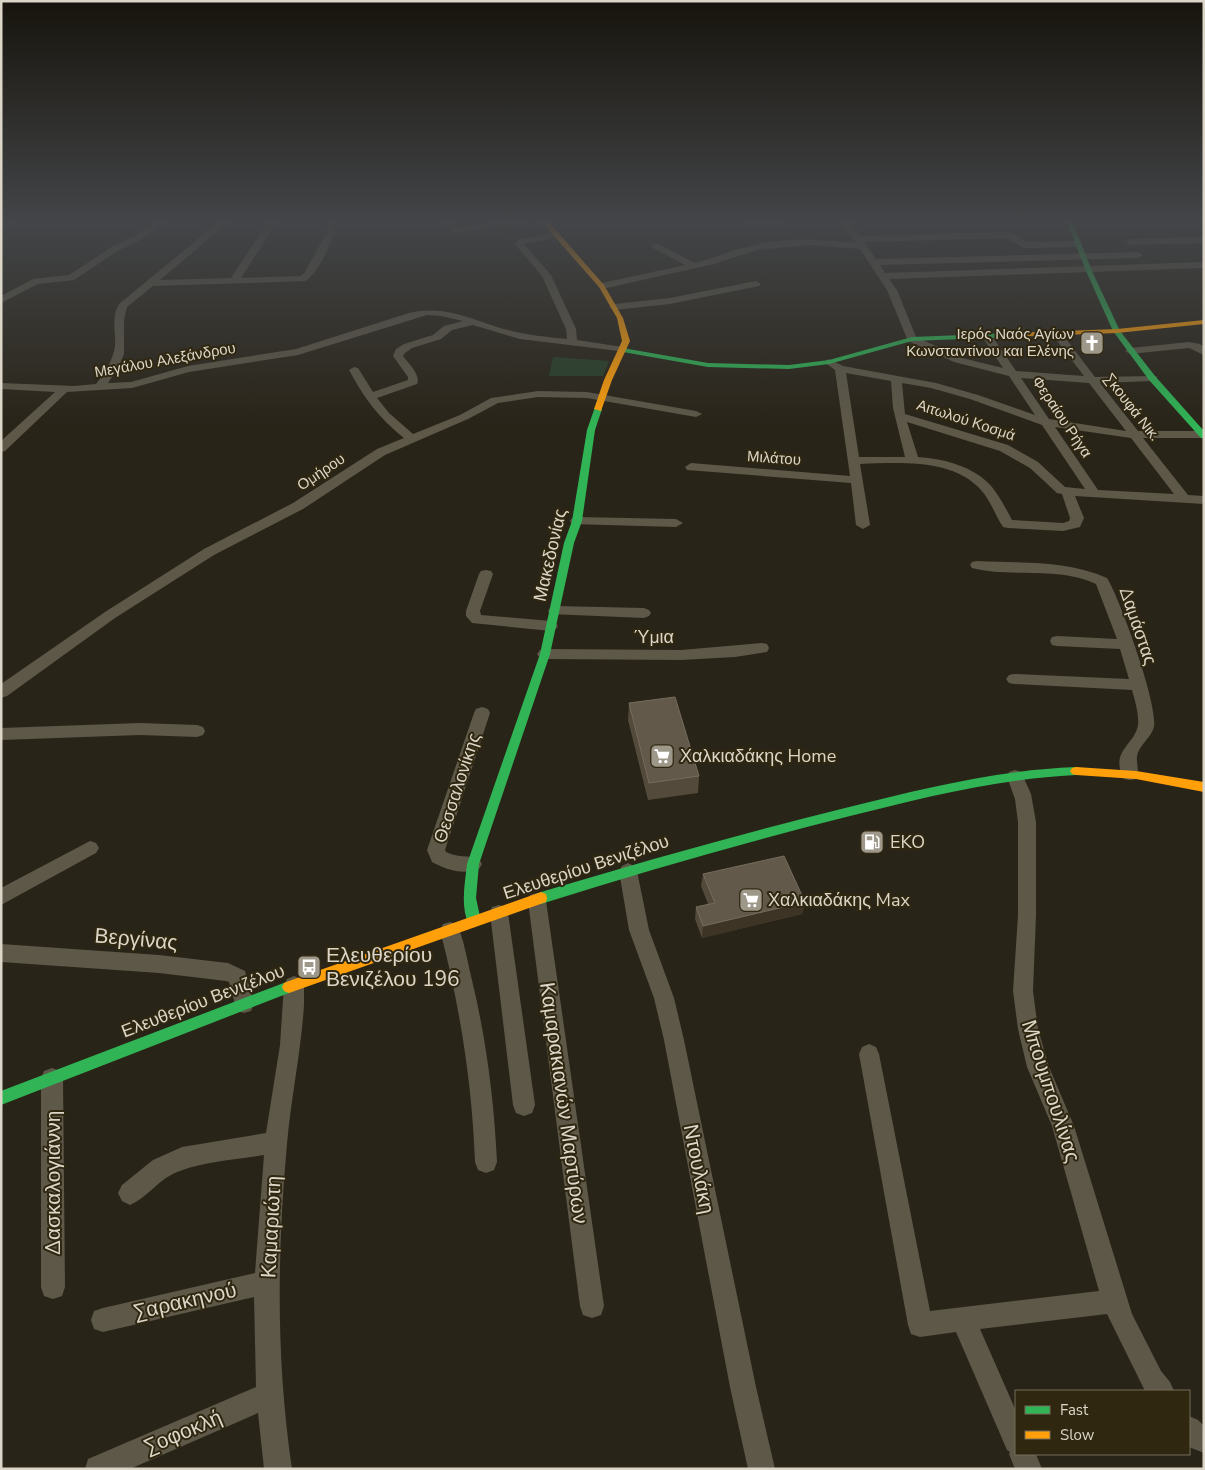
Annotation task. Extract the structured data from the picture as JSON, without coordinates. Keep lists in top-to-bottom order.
{
  "streets": {
    "street": [
      "Μεγάλου Αλεξάνδρου",
      "Σκουφά Νικ.",
      "Φεραίου Ρήγα",
      "Αιτωλού Κοσμά",
      "Μιλάτου",
      "Ομήρου",
      "Μακεδονίας",
      "Δαμάστας",
      "Ύμια",
      "Θεσσαλονίκης",
      "Ελευθερίου Βενιζέλου",
      "Βεργίνας",
      "Μπουμπουλίνας",
      "Καμαρακιανών Μαρτύρων",
      "Ντουλάκη",
      "Δασκαλογιάννη",
      "Καμαριώτη",
      "Σαρακηνού",
      "Σοφοκλή"
    ]
  },
  "crossings": [
    ["Μεγάλου Αλεξάνδρου", "Σκουφά Νικ."],
    ["Μεγάλου Αλεξάνδρου", "Φεραίου Ρήγα"],
    ["Μεγάλου Αλεξάνδρου", "Μακεδονίας"],
    ["Ομήρου", "Μακεδονίας"],
    ["Μακεδονίας", "Ύμια"],
    ["Μακεδονίας", "Θεσσαλονίκης"],
    ["Μακεδονίας", "Ελευθερίου Βενιζέλου"],
    ["Δαμάστας", "Ελευθερίου Βενιζέλου"],
    ["Ελευθερίου Βενιζέλου", "Βεργίνας"],
    ["Ελευθερίου Βενιζέλου", "Μπουμπουλίνας"],
    ["Ελευθερίου Βενιζέλου", "Καμαρακιανών Μαρτύρων"],
    ["Ελευθερίου Βενιζέλου", "Ντουλάκη"],
    ["Ελευθερίου Βενιζέλου", "Δασκαλογιάννη"],
    ["Ελευθερίου Βενιζέλου", "Καμαριώτη"],
    ["Καμαριώτη", "Σαρακηνού"],
    ["Καμαριώτη", "Σοφοκλή"]
  ],
  "places": {
    "church": ["Ιερός Ναός Αγίων Κωνσταντίνου και Ελένης"],
    "supermarket": ["Χαλκιαδάκης Home", "Χαλκιαδάκης Max"],
    "fuel station": ["EKO"],
    "bus stop": ["Ελευθερίου Βενιζέλου 196"]
  },
  "legend": ["Fast", "Slow"]
}
